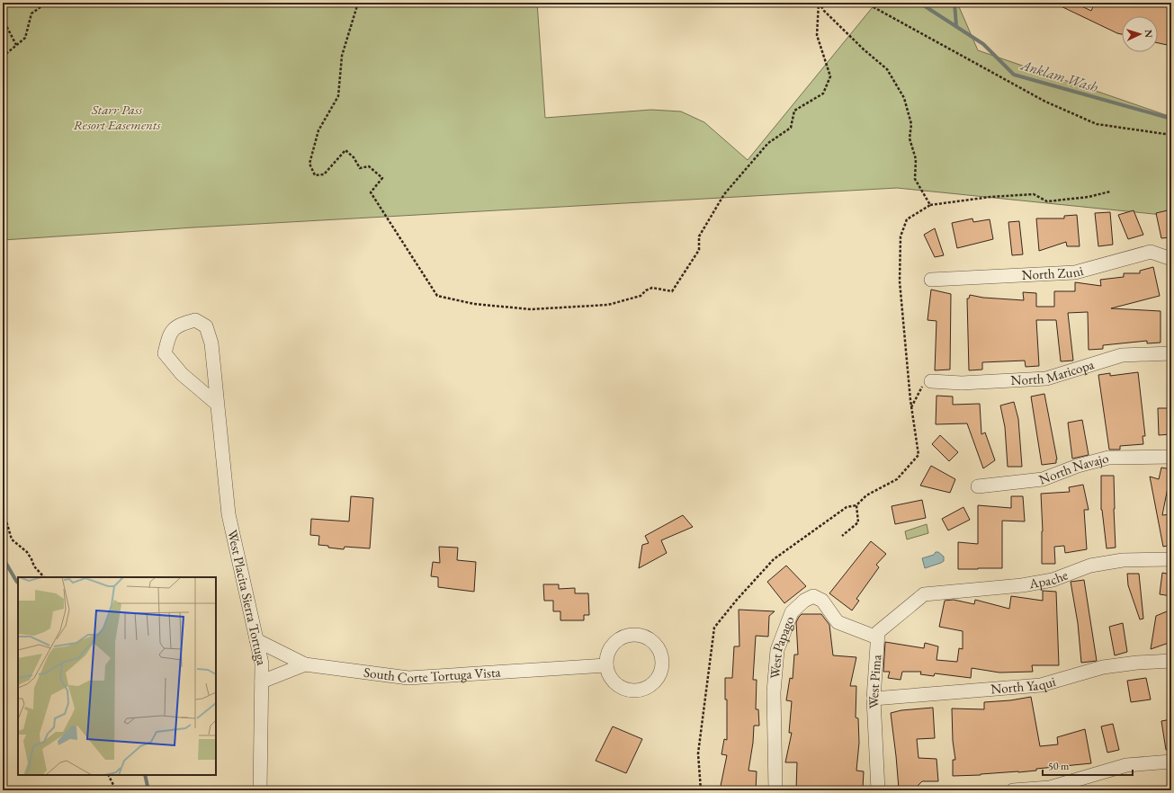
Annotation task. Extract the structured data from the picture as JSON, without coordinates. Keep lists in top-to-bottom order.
{
  "streets": {
    "street": [
      "North Zuni",
      "North Maricopa",
      "North Navajo",
      "Apache",
      "West Placita Sierra Tortuga",
      "West Papago",
      "South Corte Tortuga Vista",
      "West Pima",
      "North Yaqui"
    ]
  },
  "crossings": [
    ["Apache", "West Pima"],
    ["West Papago", "West Pima"],
    ["West Pima", "North Yaqui"]
  ],
  "water": ["Anklam Wash"],
  "parks": ["Starr Pass Resort Easements"],
  "scale_bar": "50 m",
  "north": "right"
}
